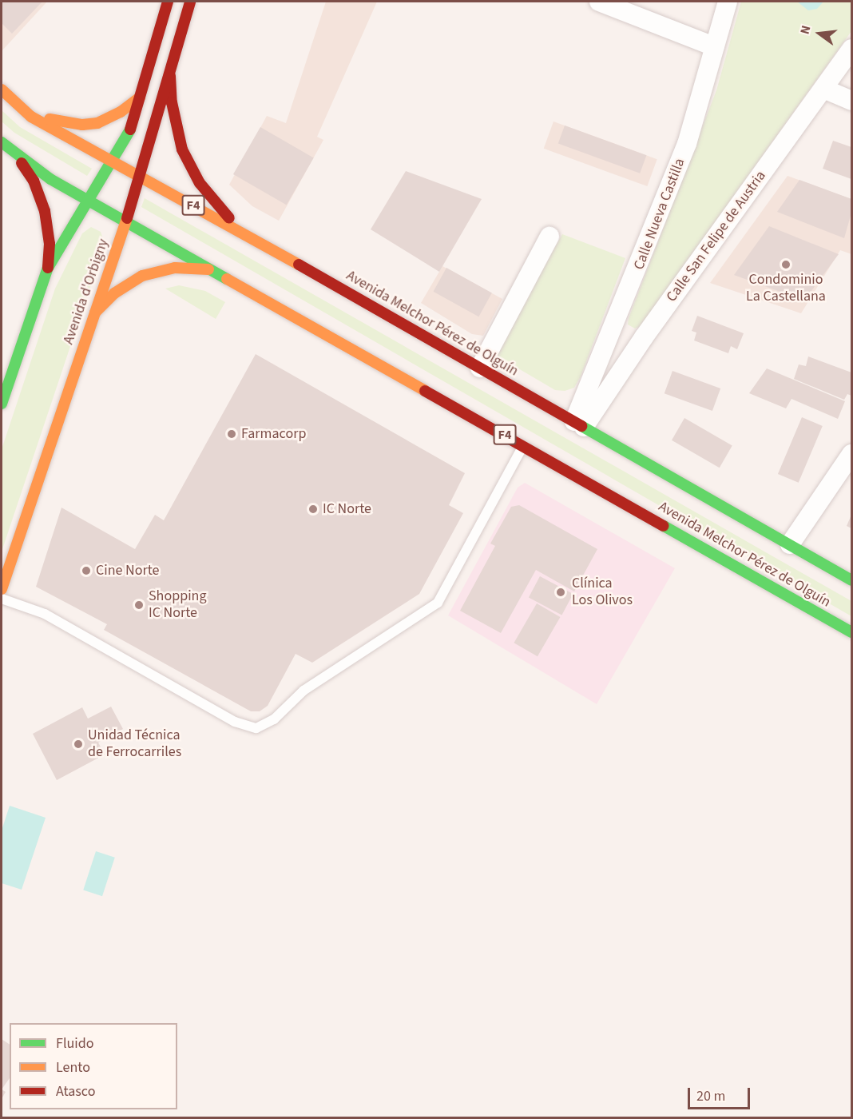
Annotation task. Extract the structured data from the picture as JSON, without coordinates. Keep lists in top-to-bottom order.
{
  "streets": {
    "main road": ["F4", "Avenida d'Orbigny", "Avenida Melchor Pérez de Olguín"],
    "street": ["Calle Nueva Castilla", "Calle San Felipe de Austria"]
  },
  "crossings": [
    ["Calle Nueva Castilla", "Calle San Felipe de Austria"],
    ["Calle Nueva Castilla", "Avenida Melchor Pérez de Olguín"],
    ["Calle San Felipe de Austria", "Avenida Melchor Pérez de Olguín"],
    ["Avenida d'Orbigny", "Avenida Melchor Pérez de Olguín"]
  ],
  "places": [
    "Condominio La Castellana",
    "Farmacorp",
    "IC Norte",
    "Cine Norte",
    "Clínica Los Olivos",
    "Shopping IC Norte",
    "Unidad Técnica de Ferrocarriles"
  ],
  "legend": ["Fluido", "Lento", "Atasco"],
  "scale_bar": "20 m",
  "north": "left"
}
